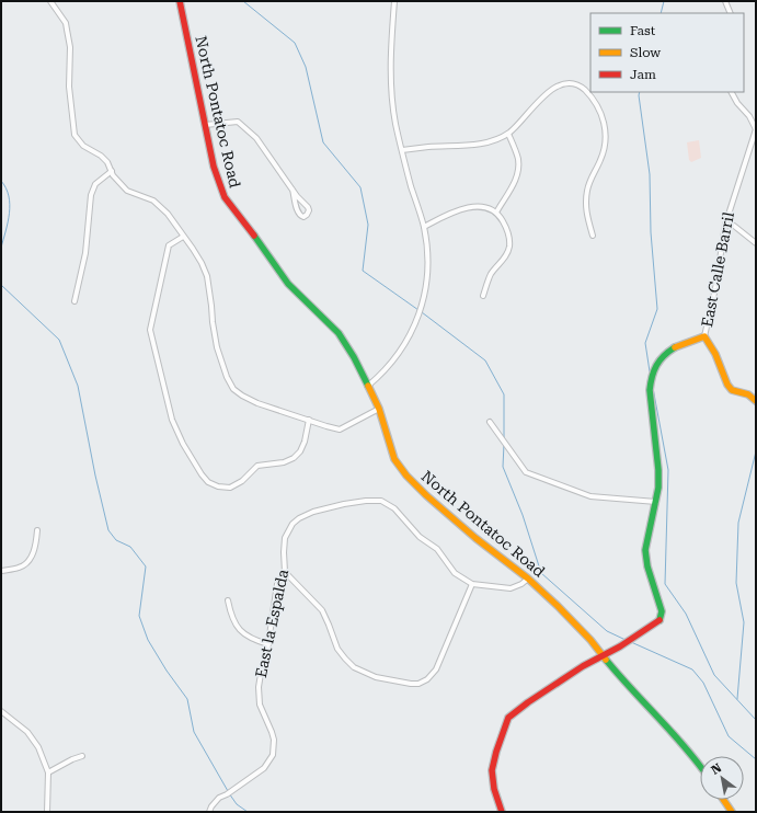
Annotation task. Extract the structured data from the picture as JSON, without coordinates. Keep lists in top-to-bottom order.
{
  "streets": {
    "street": ["North Pontatoc Road", "East Calle Barril", "East la Espalda"]
  },
  "crossings": [
    ["North Pontatoc Road", "East la Espalda"]
  ],
  "legend": ["Fast", "Slow", "Jam"],
  "north": "top left"
}
